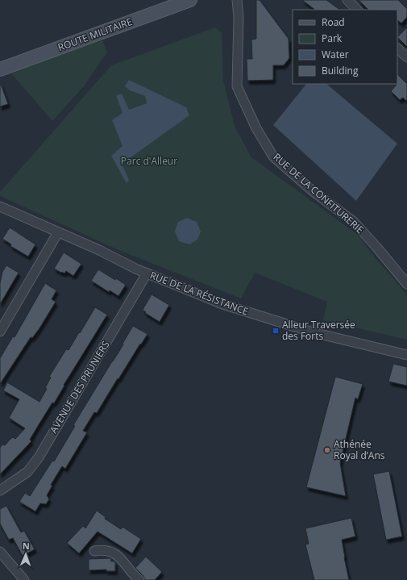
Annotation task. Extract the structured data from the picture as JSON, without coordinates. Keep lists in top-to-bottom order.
{
  "streets": {
    "street": [
      "ROUTE MILITAIRE",
      "RUE DE LA CONFITURERIE",
      "RUE DE LA RÉSISTANCE",
      "AVENUE DES PRUNIERS"
    ]
  },
  "crossings": [
    ["RUE DE LA RÉSISTANCE", "AVENUE DES PRUNIERS"]
  ],
  "parks": ["Parc d'Alleur"],
  "places": {
    "transit": ["Alleur Traversée des Forts"],
    "other": ["Athénée Royal d’Ans"]
  },
  "legend": [
    "Road",
    "Park",
    "Water",
    "Building"
  ],
  "north": "top"
}
